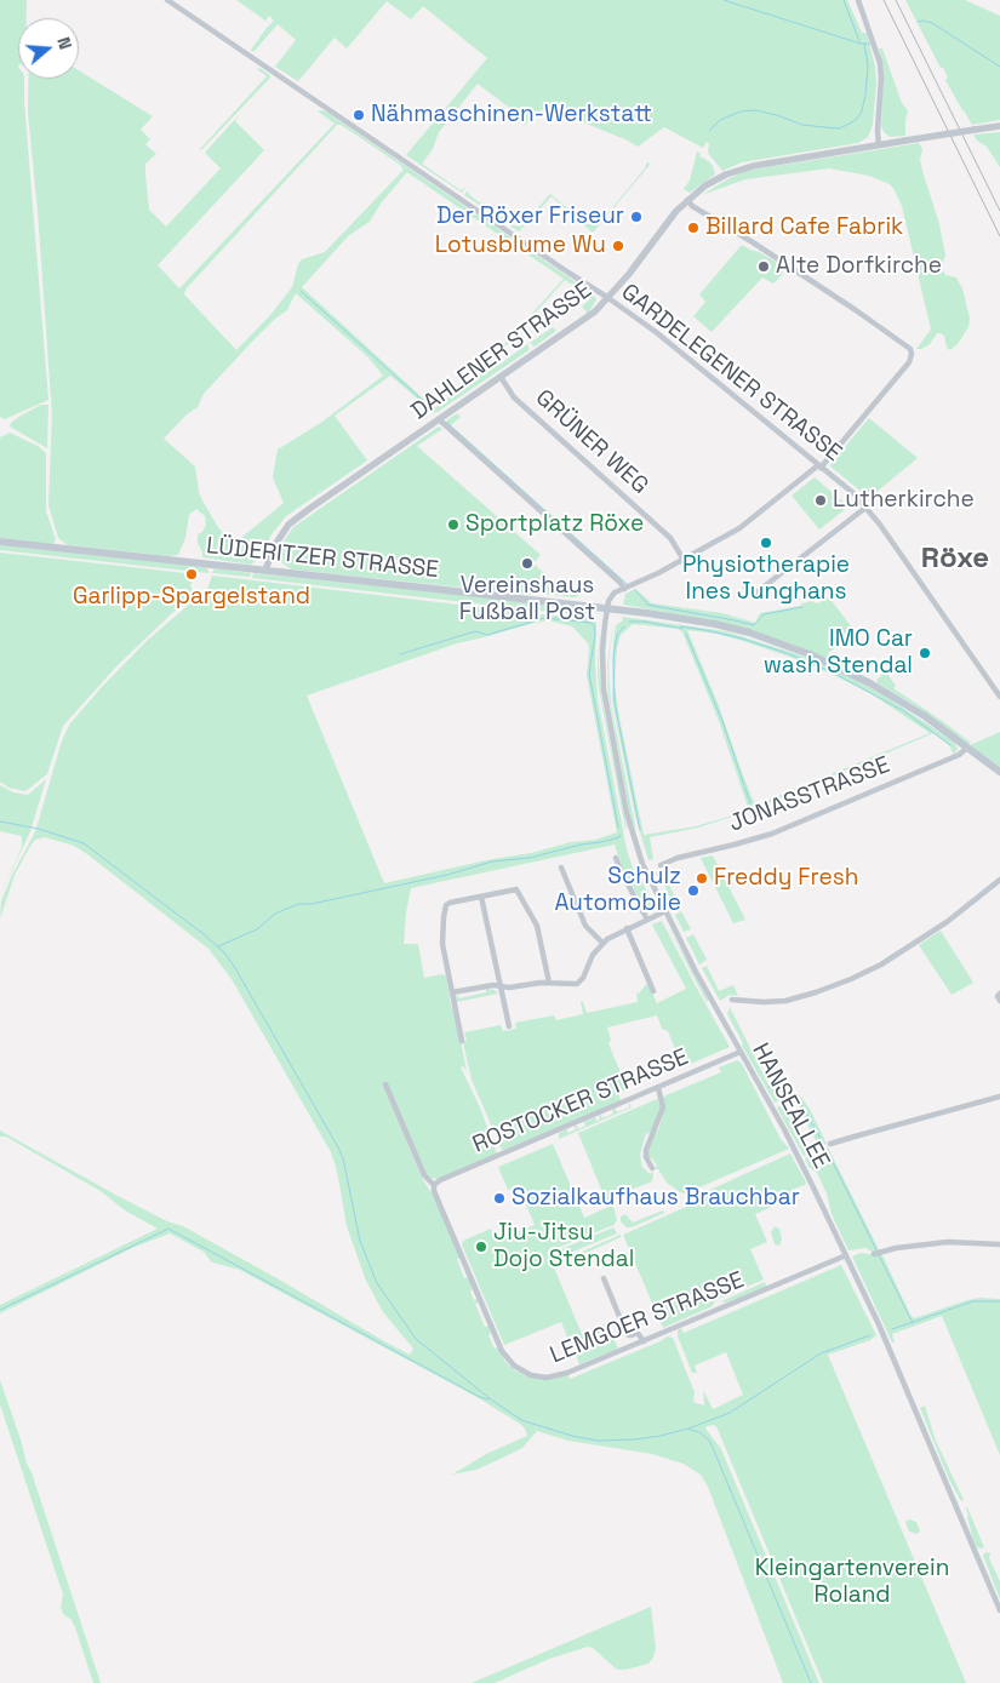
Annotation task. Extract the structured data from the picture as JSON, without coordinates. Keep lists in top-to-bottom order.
{
  "streets": {
    "main road": ["LÜDERITZER STRASSE"],
    "street": [
      "DAHLENER STRASSE",
      "GARDELEGENER STRASSE",
      "GRÜNER WEG",
      "JONASSTRASSE",
      "ROSTOCKER STRASSE",
      "HANSEALLEE",
      "LEMGOER STRASSE"
    ]
  },
  "crossings": [
    ["DAHLENER STRASSE", "GARDELEGENER STRASSE"],
    ["DAHLENER STRASSE", "GRÜNER WEG"],
    ["DAHLENER STRASSE", "LÜDERITZER STRASSE"],
    ["LÜDERITZER STRASSE", "JONASSTRASSE"],
    ["LÜDERITZER STRASSE", "HANSEALLEE"],
    ["ROSTOCKER STRASSE", "HANSEALLEE"],
    ["ROSTOCKER STRASSE", "LEMGOER STRASSE"],
    ["HANSEALLEE", "LEMGOER STRASSE"]
  ],
  "districts": ["Röxe"],
  "parks": ["Kleingartenverein Roland"],
  "places": [
    "Nähmaschinen-Werkstatt",
    "Der Röxer Friseur",
    "Billard Cafe Fabrik",
    "Lotusblume Wu",
    "Alte Dorfkirche",
    "Lutherkirche",
    "Sportplatz Röxe",
    "Physiotherapie Ines Junghans",
    "Vereinshaus Fußball Post",
    "Garlipp-Spargelstand",
    "IMO Car wash Stendal",
    "Freddy Fresh",
    "Schulz Automobile",
    "Sozialkaufhaus Brauchbar",
    "Jiu-Jitsu Dojo Stendal"
  ],
  "north": "right"
}
